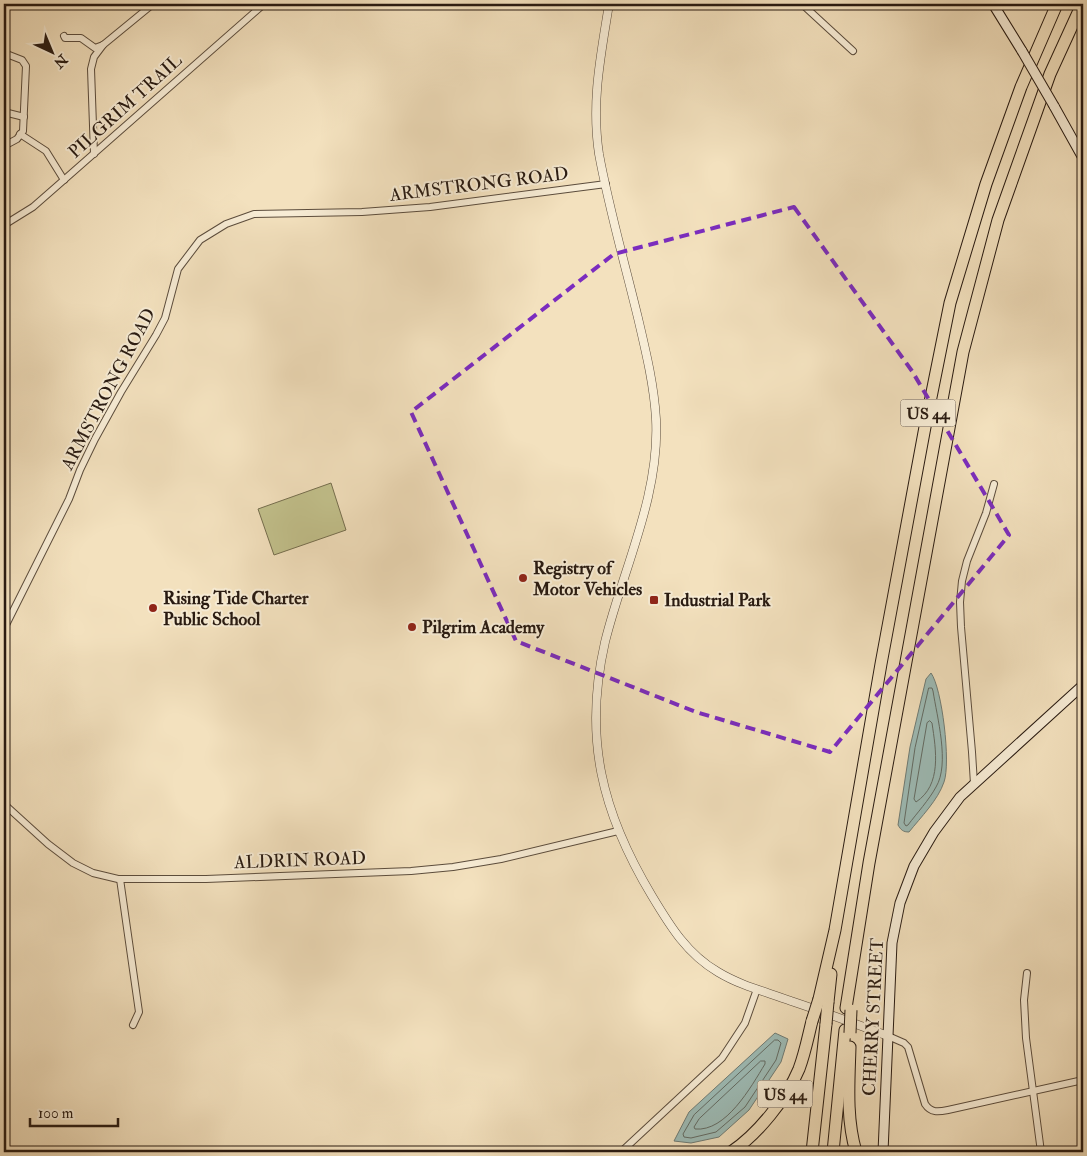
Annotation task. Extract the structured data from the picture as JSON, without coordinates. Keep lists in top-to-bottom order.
{
  "streets": {
    "highway": ["US 44"],
    "main road": ["CHERRY STREET"],
    "street": ["PILGRIM TRAIL", "ARMSTRONG ROAD", "ALDRIN ROAD"]
  },
  "places": {
    "other": ["Registry of Motor Vehicles", "Rising Tide Charter Public School", "Pilgrim Academy"],
    "transit": ["Industrial Park"]
  },
  "scale_bar": "100 m",
  "north": "bottom right"
}
